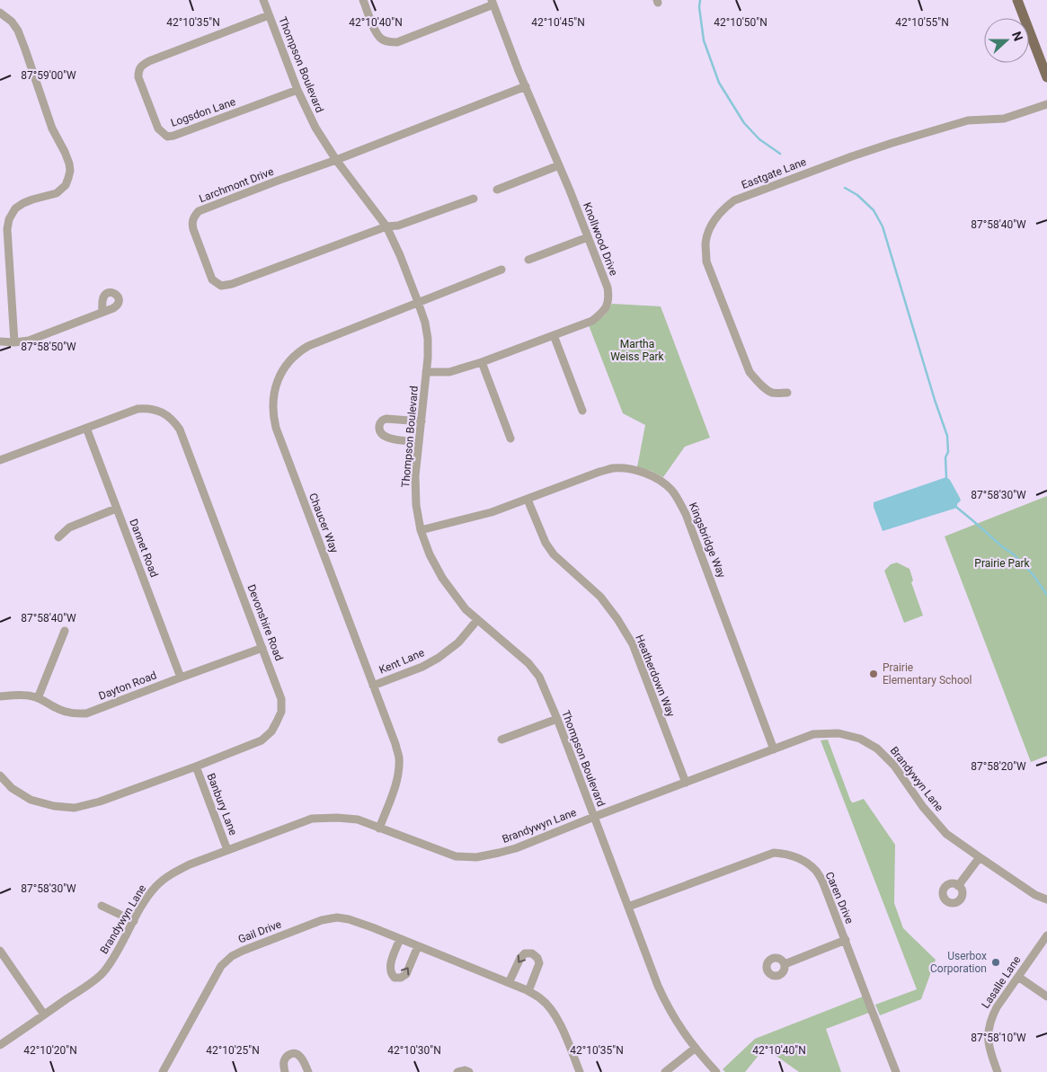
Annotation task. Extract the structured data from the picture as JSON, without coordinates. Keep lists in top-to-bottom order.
{
  "streets": {
    "street": [
      "Thompson Boulevard",
      "Logsdon Lane",
      "Eastgate Lane",
      "Larchmont Drive",
      "Knollwood Drive",
      "Chaucer Way",
      "Kingsbridge Way",
      "Dannet Road",
      "Devonshire Road",
      "Kent Lane",
      "Heatherdown Way",
      "Dayton Road",
      "Brandywyn Lane",
      "Banbury Lane",
      "Caren Drive",
      "Gail Drive",
      "Lasalle Lane"
    ]
  },
  "crossings": [
    ["Thompson Boulevard", "Logsdon Lane"],
    ["Thompson Boulevard", "Larchmont Drive"],
    ["Thompson Boulevard", "Knollwood Drive"],
    ["Thompson Boulevard", "Chaucer Way"],
    ["Thompson Boulevard", "Kingsbridge Way"],
    ["Thompson Boulevard", "Kent Lane"],
    ["Thompson Boulevard", "Brandywyn Lane"],
    ["Thompson Boulevard", "Caren Drive"],
    ["Larchmont Drive", "Knollwood Drive"],
    ["Chaucer Way", "Kent Lane"],
    ["Chaucer Way", "Brandywyn Lane"],
    ["Kingsbridge Way", "Heatherdown Way"],
    ["Kingsbridge Way", "Brandywyn Lane"],
    ["Dannet Road", "Devonshire Road"],
    ["Dannet Road", "Dayton Road"],
    ["Devonshire Road", "Dayton Road"],
    ["Devonshire Road", "Banbury Lane"],
    ["Heatherdown Way", "Brandywyn Lane"],
    ["Brandywyn Lane", "Banbury Lane"]
  ],
  "parks": ["Martha Weiss Park", "Prairie Park"],
  "places": ["Prairie Elementary School", "Userbox Corporation"],
  "north": "right",
  "coordinates": [
    "42°10'35\"N",
    "42°10'40\"N",
    "42°10'45\"N",
    "42°10'50\"N",
    "42°10'55\"N",
    "87°59'00\"W",
    "87°58'40\"W",
    "87°58'50\"W",
    "87°58'30\"W",
    "87°58'20\"W",
    "87°58'10\"W",
    "42°10'20\"N",
    "42°10'25\"N",
    "42°10'30\"N"
  ]
}
